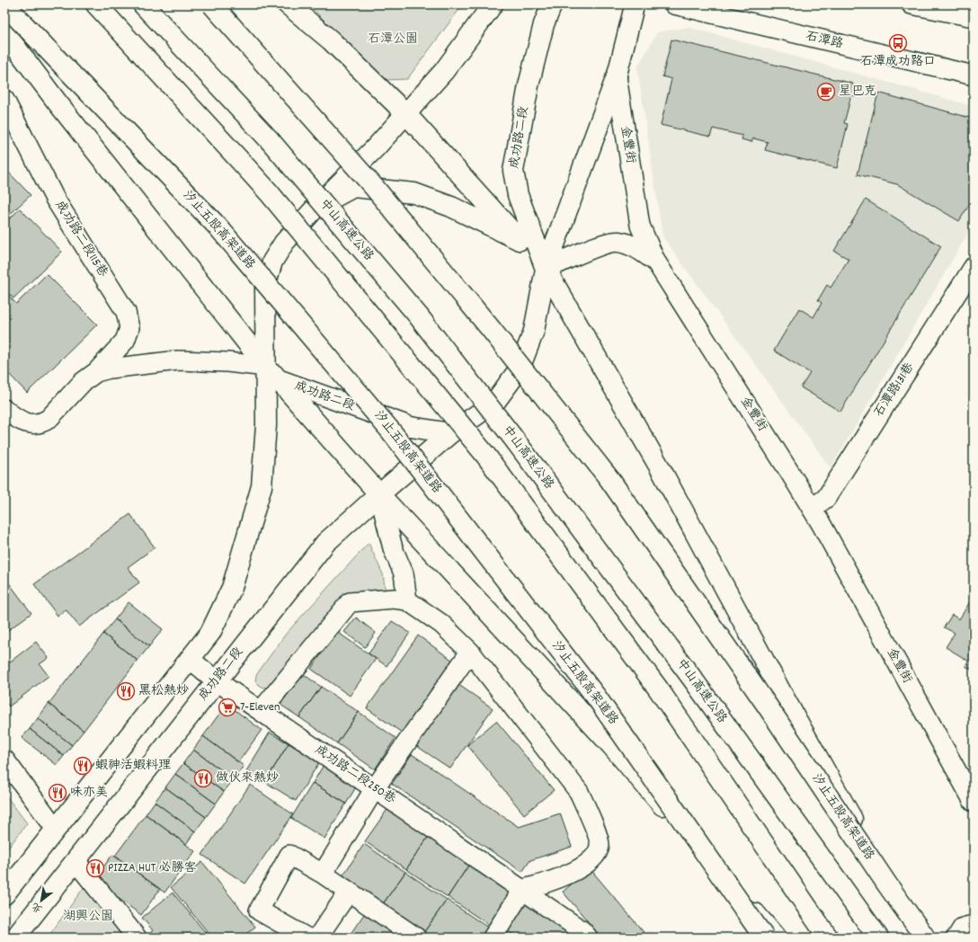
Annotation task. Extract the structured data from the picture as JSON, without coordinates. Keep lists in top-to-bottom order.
{
  "streets": {
    "main road": ["成功路二段", "汐止五股高架道路", "中山高速公路"],
    "street": [
      "石潭路",
      "金豐街",
      "成功路二段115巷",
      "石潭路131巷",
      "成功路二段250巷"
    ]
  },
  "crossings": [
    ["成功路二段", "成功路二段115巷"],
    ["成功路二段", "成功路二段250巷"],
    ["金豐街", "石潭路131巷"]
  ],
  "parks": ["石潭公園", "湖興公園"],
  "places": {
    "bus stop": ["石潭成功路口"],
    "cafe": ["星巴克"],
    "restaurant": [
      "黑松熱炒",
      "蝦神活蝦料理",
      "做伙來熱炒",
      "味亦美",
      "PIZZA HUT 必勝客"
    ],
    "supermarket": ["7-Eleven"]
  },
  "north": "bottom left"
}
